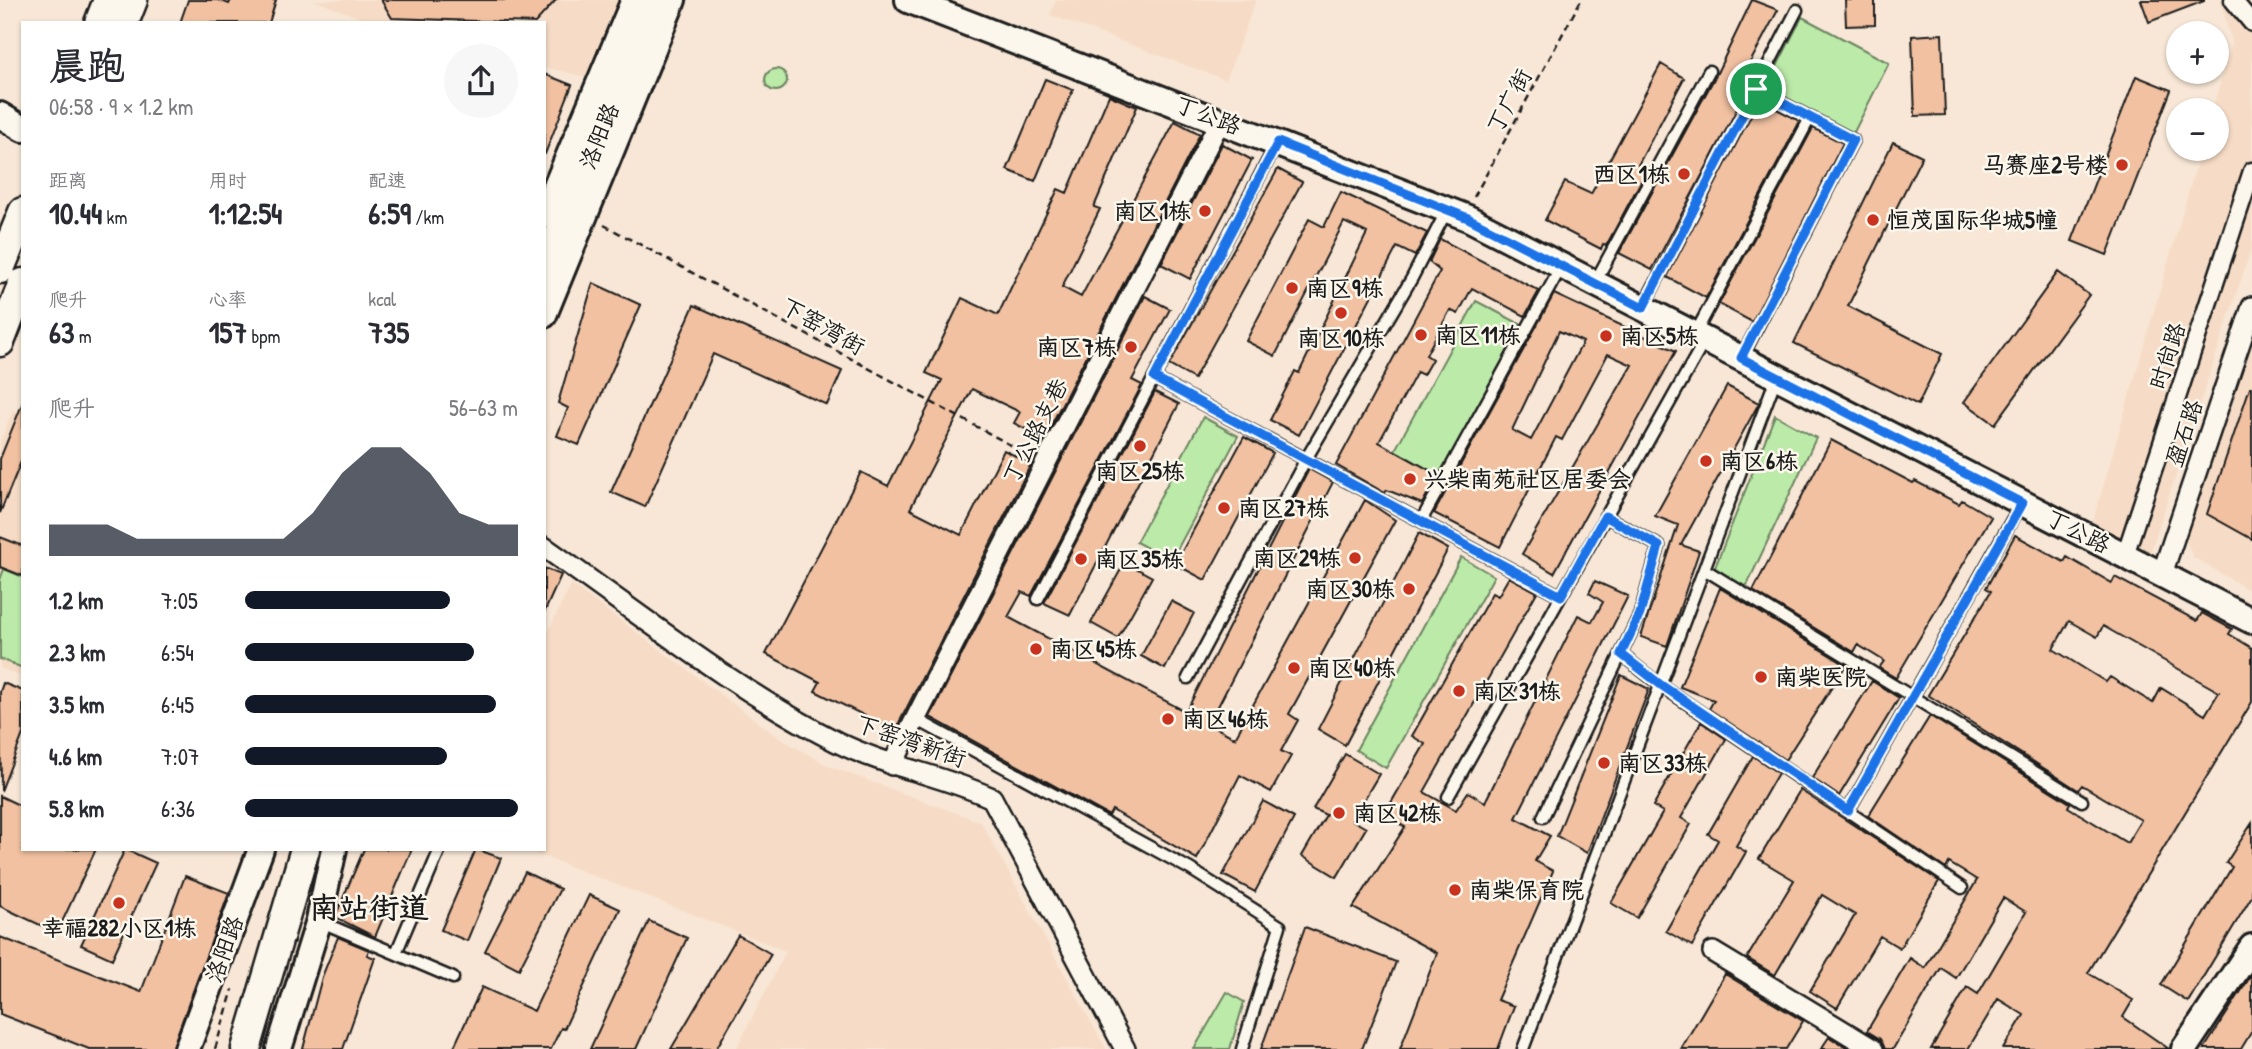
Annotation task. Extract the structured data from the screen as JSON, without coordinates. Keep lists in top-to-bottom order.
{
  "streets": {
    "main road": ["洛阳路"],
    "street": [
      "丁公路",
      "时尚路",
      "丁公路支巷",
      "盈石路",
      "下窑湾新街"
    ],
    "path": ["丁广街", "下窑湾街"]
  },
  "crossings": [
    ["丁广街", "丁公路"],
    ["丁公路", "时尚路"],
    ["丁公路", "丁公路支巷"],
    ["丁公路", "盈石路"],
    ["下窑湾街", "丁公路支巷"],
    ["丁公路支巷", "下窑湾新街"]
  ],
  "districts": ["南站街道"],
  "places": [
    "马赛座2号楼",
    "西区1栋",
    "南区1栋",
    "恒茂国际华城5幢",
    "南区9栋",
    "南区10栋",
    "南区11栋",
    "南区5栋",
    "南区7栋",
    "南区25栋",
    "南区6栋",
    "兴柴南苑社区居委会",
    "南区27栋",
    "南区29栋",
    "南区35栋",
    "南区30栋",
    "南区45栋",
    "南区40栋",
    "南柴医院",
    "南区31栋",
    "南区46栋",
    "南区33栋",
    "南区42栋",
    "南柴保育院",
    "幸福282小区1栋"
  ],
  "page": {
    "map_buttons": ["+", "−"],
    "heading": ["晨跑", "06:58 · 9 × 1.2 km"],
    "stats": [
      ["距离", "10.44 km"],
      ["用时", "1:12:54"],
      ["配速", "6:59 /km"],
      ["爬升", "63 m"],
      ["心率", "157 bpm"],
      ["kcal", "735"]
    ],
    "chart": ["爬升", "56–63 m"],
    "list": [
      {
        "name": "1.2 km",
        "note": "7:05"
      },
      {
        "name": "2.3 km",
        "note": "6:54"
      },
      {
        "name": "3.5 km",
        "note": "6:45"
      },
      {
        "name": "4.6 km",
        "note": "7:07"
      },
      {
        "name": "5.8 km",
        "note": "6:36"
      }
    ]
  }
}
